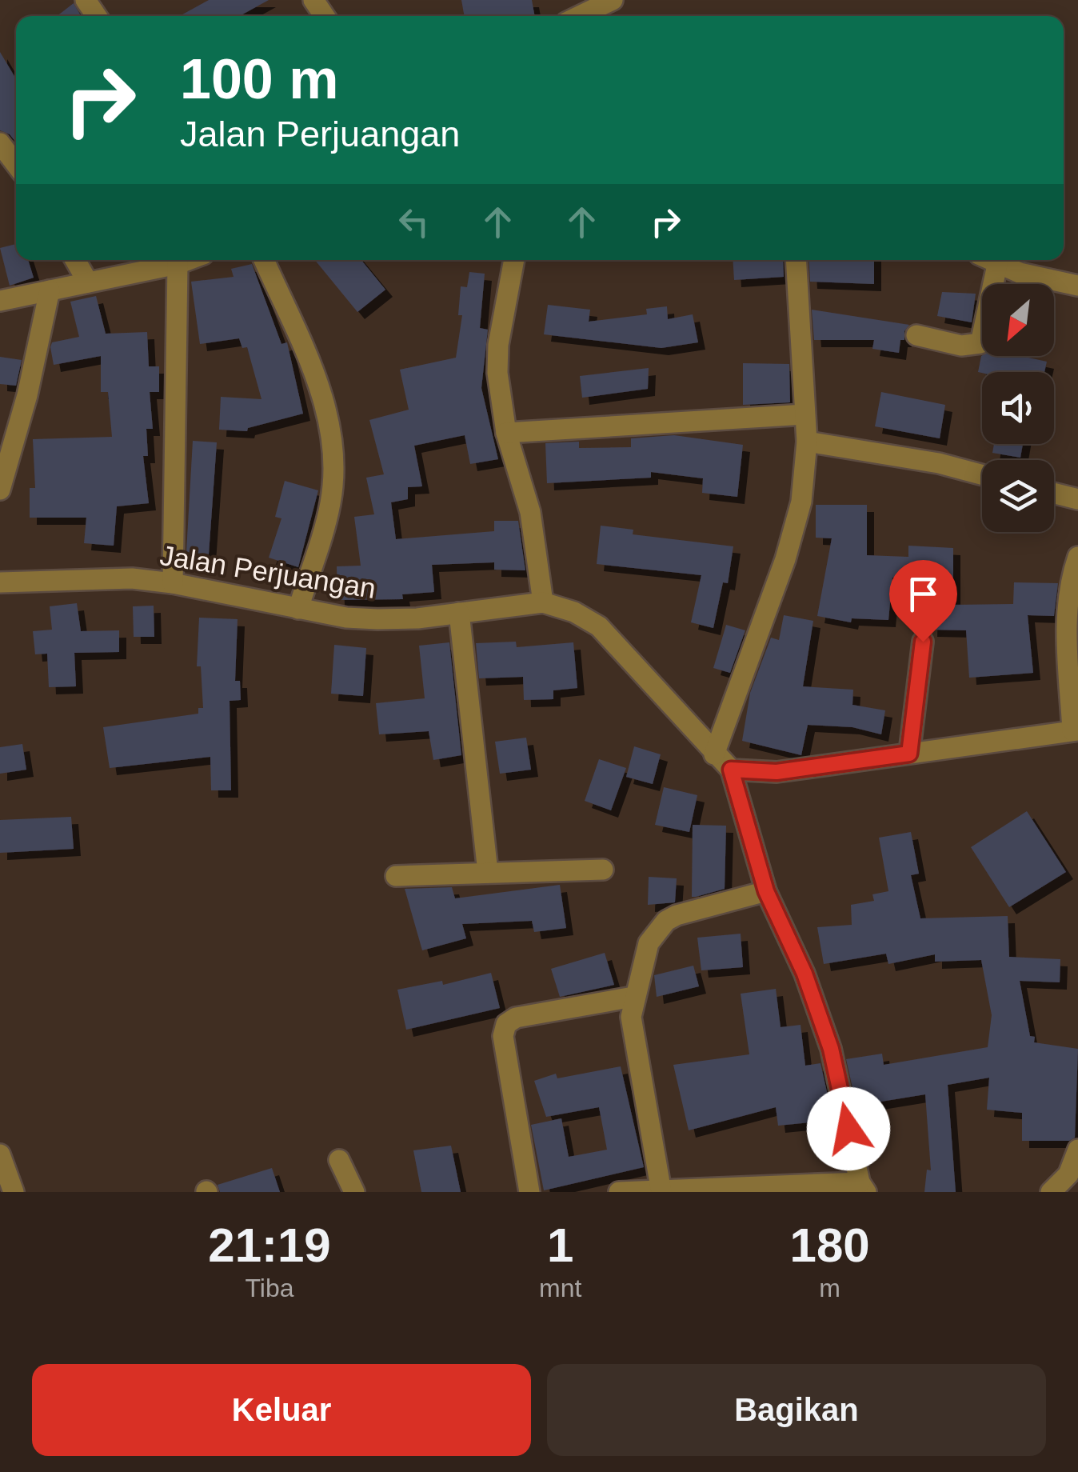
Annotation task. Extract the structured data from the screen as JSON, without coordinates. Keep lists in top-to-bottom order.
{
  "streets": {
    "street": ["Jalan Perjuangan"]
  },
  "north": "bottom left",
  "page": {
    "turn": ["100 m", "Jalan Perjuangan"],
    "eta": [
      "21:19",
      "Tiba",
      "1",
      "mnt",
      "180",
      "m"
    ],
    "buttons": ["Keluar", "Bagikan"]
  }
}
